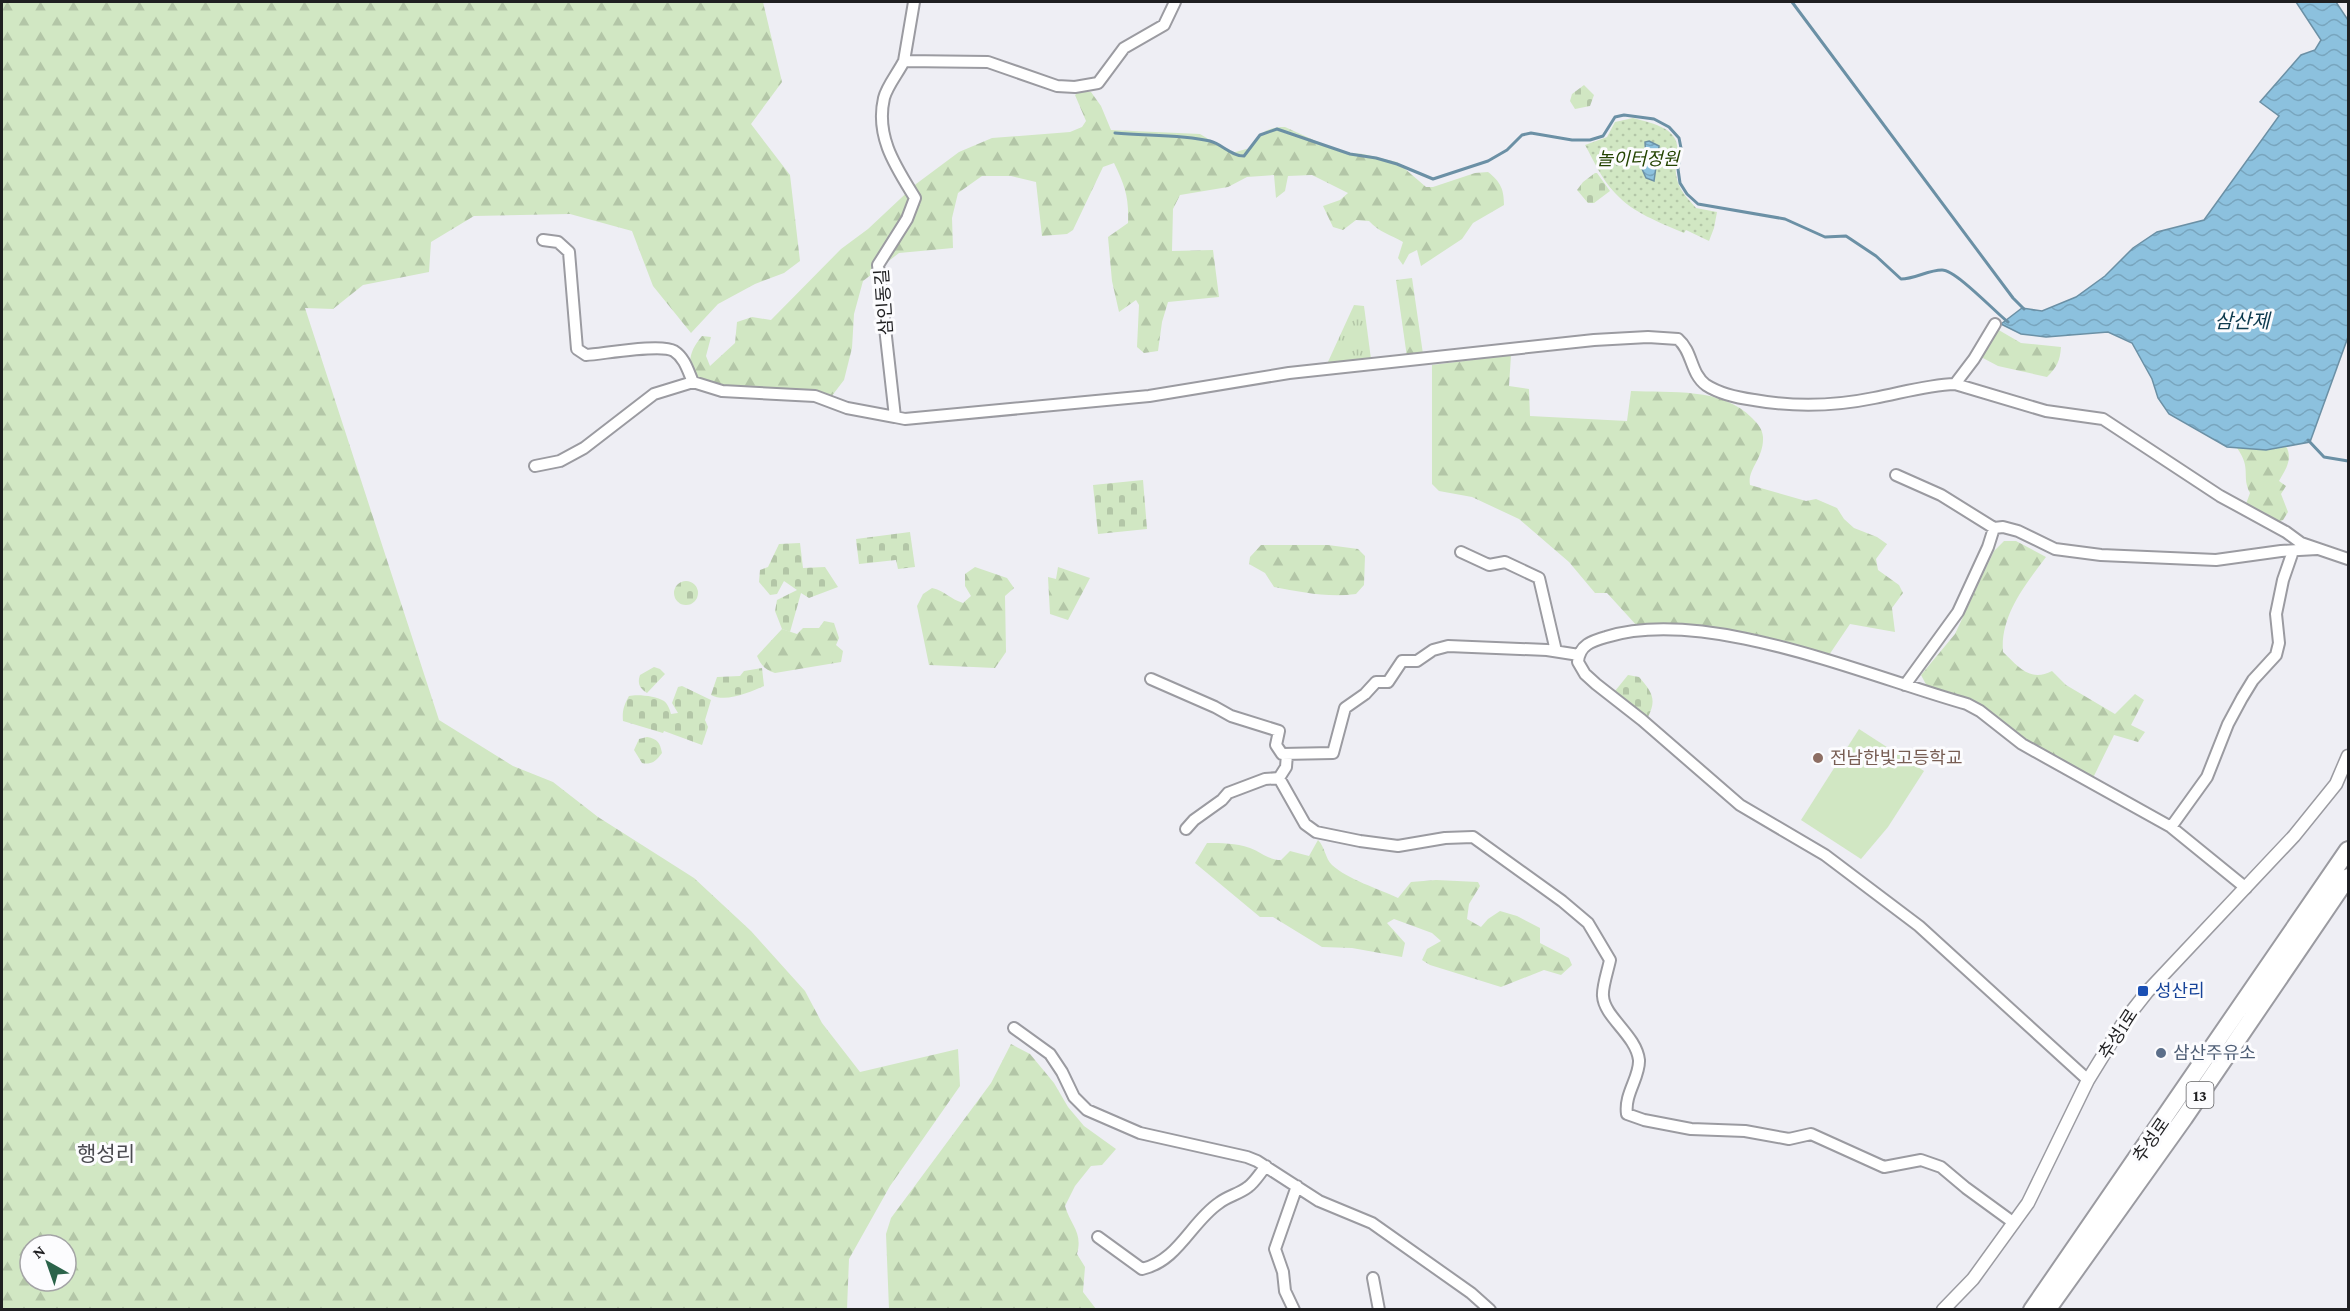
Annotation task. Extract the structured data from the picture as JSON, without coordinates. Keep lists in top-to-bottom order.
{
  "streets": {
    "main road": ["13", "추성로"],
    "street": ["삼인동길", "추성1로"]
  },
  "districts": ["행성리"],
  "water": ["삼산제"],
  "parks": ["놀이터정원"],
  "places": {
    "other": ["전남한빛고등학교", "삼산주유소"],
    "transit": ["성산리"]
  },
  "north": "top left"
}
